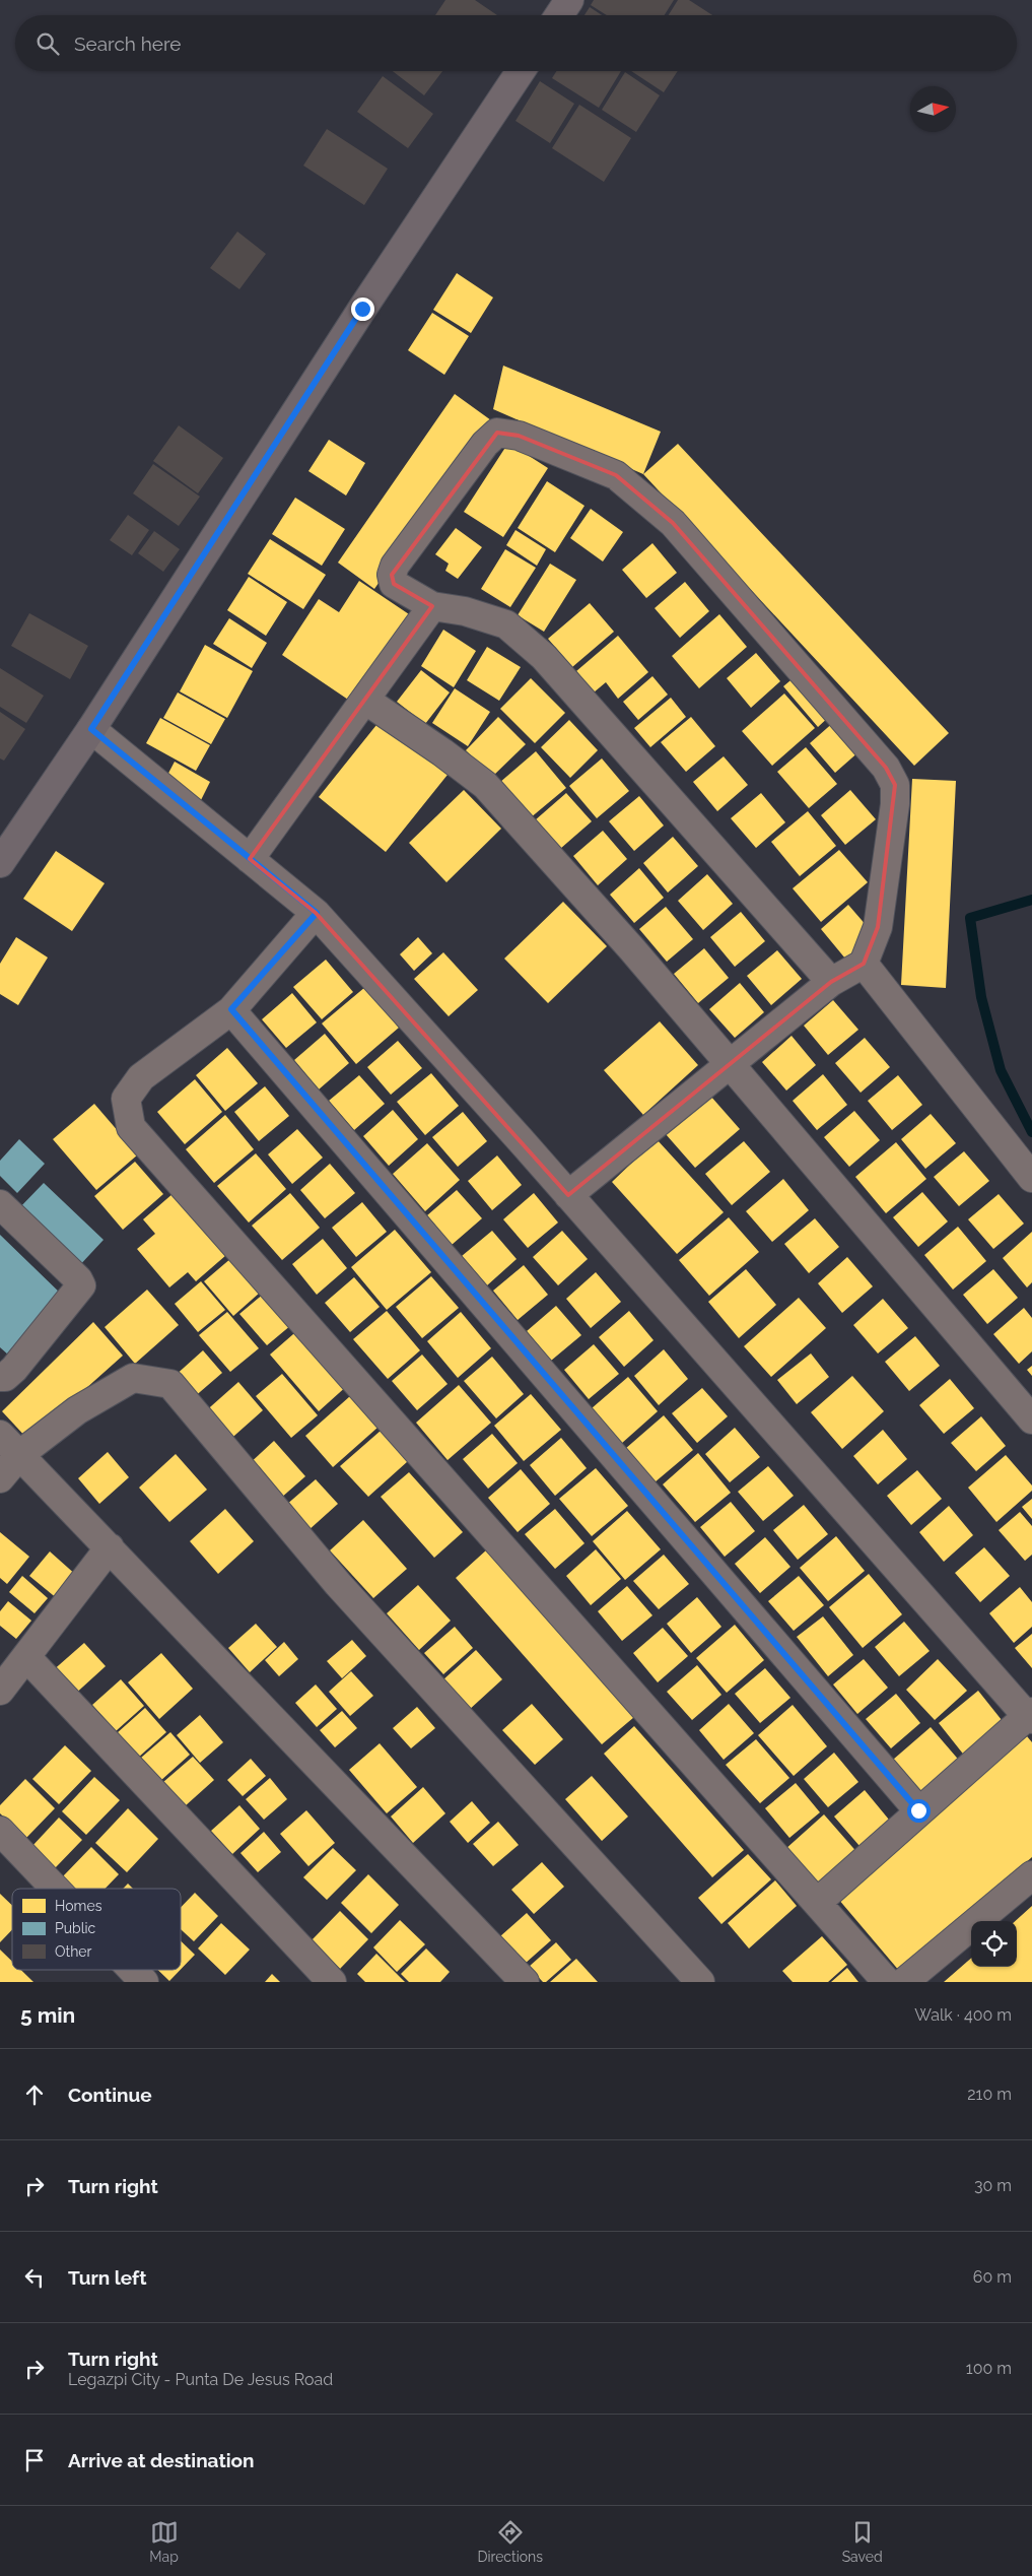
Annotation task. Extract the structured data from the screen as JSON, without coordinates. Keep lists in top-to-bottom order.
{
  "legend": ["Homes", "Public", "Other"],
  "north": "right",
  "page": {
    "search": "Search here",
    "heading": ["5 min", "Walk · 400 m"],
    "list": [
      ["Continue", "210 m"],
      ["Turn right", "30 m"],
      ["Turn left", "60 m"],
      ["Turn right", "Legazpi City - Punta De Jesus Road", "100 m"],
      "Arrive at destination"
    ],
    "nav": ["Map", "Directions", "Saved"]
  }
}
